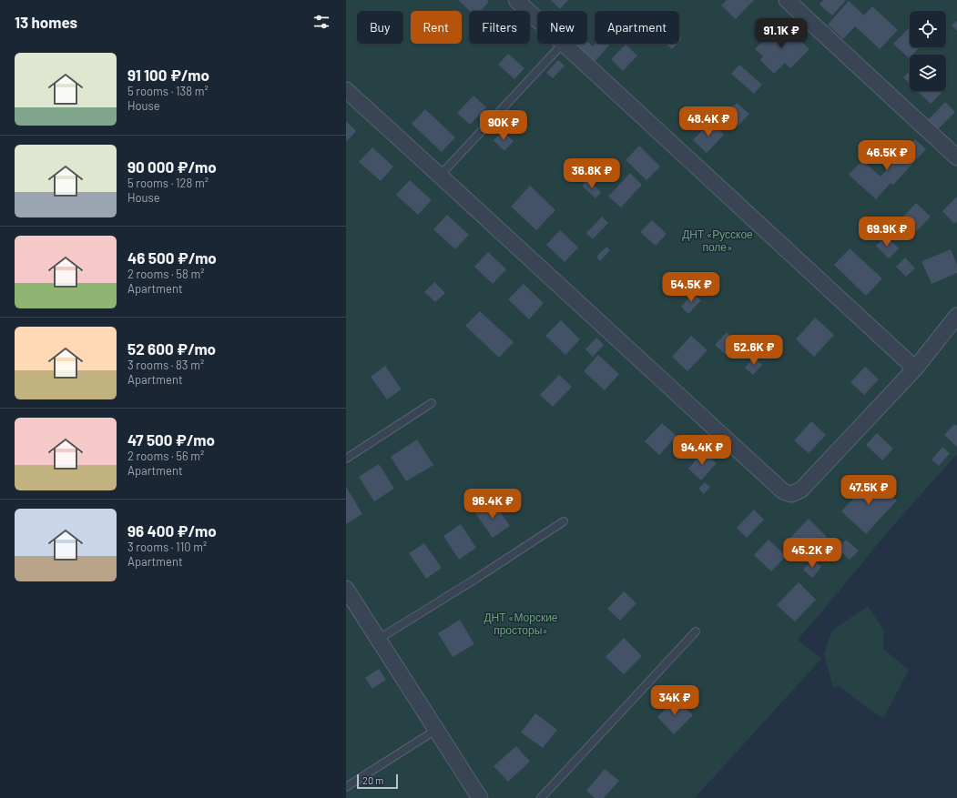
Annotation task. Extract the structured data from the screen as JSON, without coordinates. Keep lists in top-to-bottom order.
{
  "parks": ["ДНТ «Русское поле»", "ДНТ «Морские просторы»"],
  "scale_bar": "20 m",
  "page": {
    "heading": "13 homes",
    "chip": [
      "Buy",
      "Rent",
      "Filters",
      "New",
      "Apartment"
    ],
    "price": [
      "91.1K ₽",
      "48.4K ₽",
      "90K ₽",
      "46.5K ₽",
      "36.8K ₽",
      "69.9K ₽",
      "54.5K ₽",
      "52.6K ₽",
      "94.4K ₽",
      "47.5K ₽",
      "96.4K ₽",
      "45.2K ₽",
      "34K ₽"
    ],
    "list": [
      {
        "name": "91 100 ₽/mo",
        "note": "5 rooms · 138 m² · House"
      },
      {
        "name": "90 000 ₽/mo",
        "note": "5 rooms · 128 m² · House"
      },
      {
        "name": "46 500 ₽/mo",
        "note": "2 rooms · 58 m² · Apartment"
      },
      {
        "name": "52 600 ₽/mo",
        "note": "3 rooms · 83 m² · Apartment"
      },
      {
        "name": "47 500 ₽/mo",
        "note": "2 rooms · 56 m² · Apartment"
      },
      {
        "name": "96 400 ₽/mo",
        "note": "3 rooms · 110 m² · Apartment"
      }
    ],
    "scale": "20 m"
  }
}
